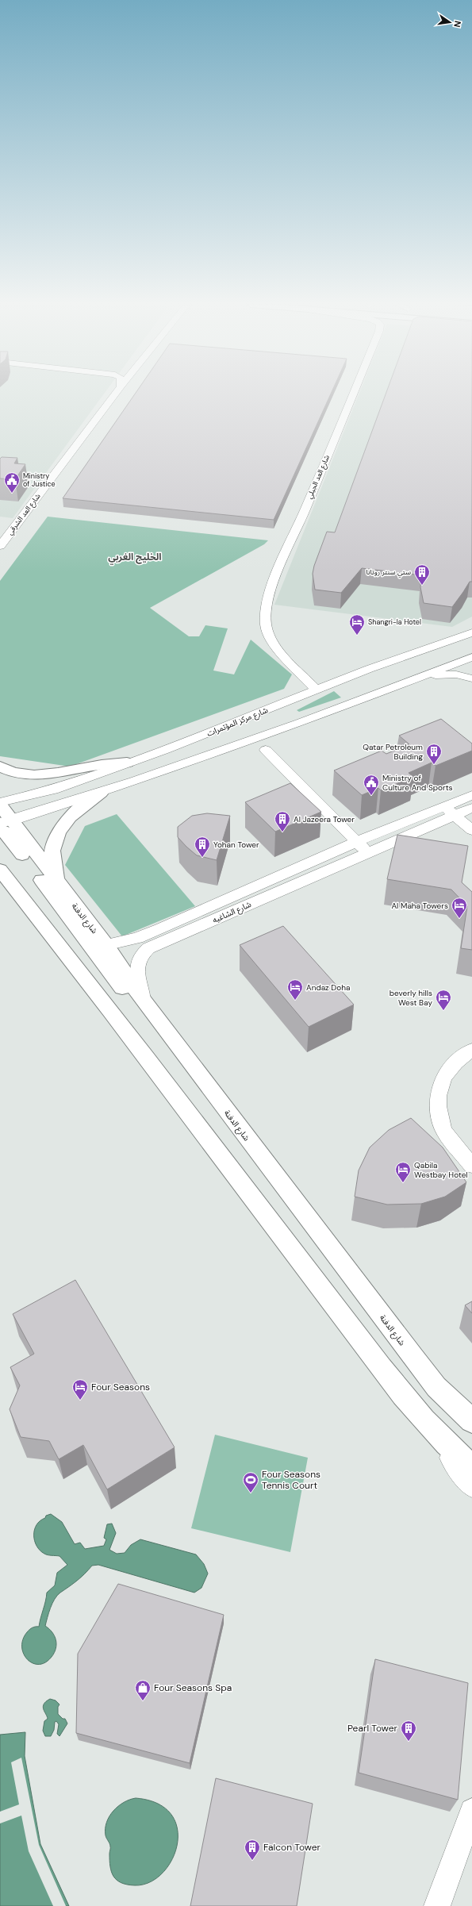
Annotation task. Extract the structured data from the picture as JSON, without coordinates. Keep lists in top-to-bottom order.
{
  "streets": {
    "main road": ["شارع الدفنة"],
    "street": [
      "شارع العد الجبلي",
      "شارع العد الشرقي",
      "شارع مركز المؤتمرات",
      "شارع الشاغيه"
    ]
  },
  "crossings": [
    ["شارع العد الجبلي", "شارع مركز المؤتمرات"],
    ["شارع الشاغيه", "شارع الدفنة"]
  ],
  "districts": ["الخليج الغربي"],
  "places": {
    "public building": ["Ministry of Justice", "Ministry of Culture And Sports"],
    "building": [
      "ستي سنتر روتانا",
      "Qatar Petroleum Building",
      "Al Jazeera Tower",
      "Yohan Tower",
      "Pearl Tower",
      "Falcon Tower"
    ],
    "hotel": [
      "Shangri-la Hotel",
      "Al Maha Towers",
      "Andaz Doha",
      "beverly hills West Bay",
      "Qabila Westbay Hotel",
      "Four Seasons"
    ],
    "sports": ["Four Seasons Tennis Court"],
    "shop": ["Four Seasons Spa"]
  },
  "north": "right"
}
